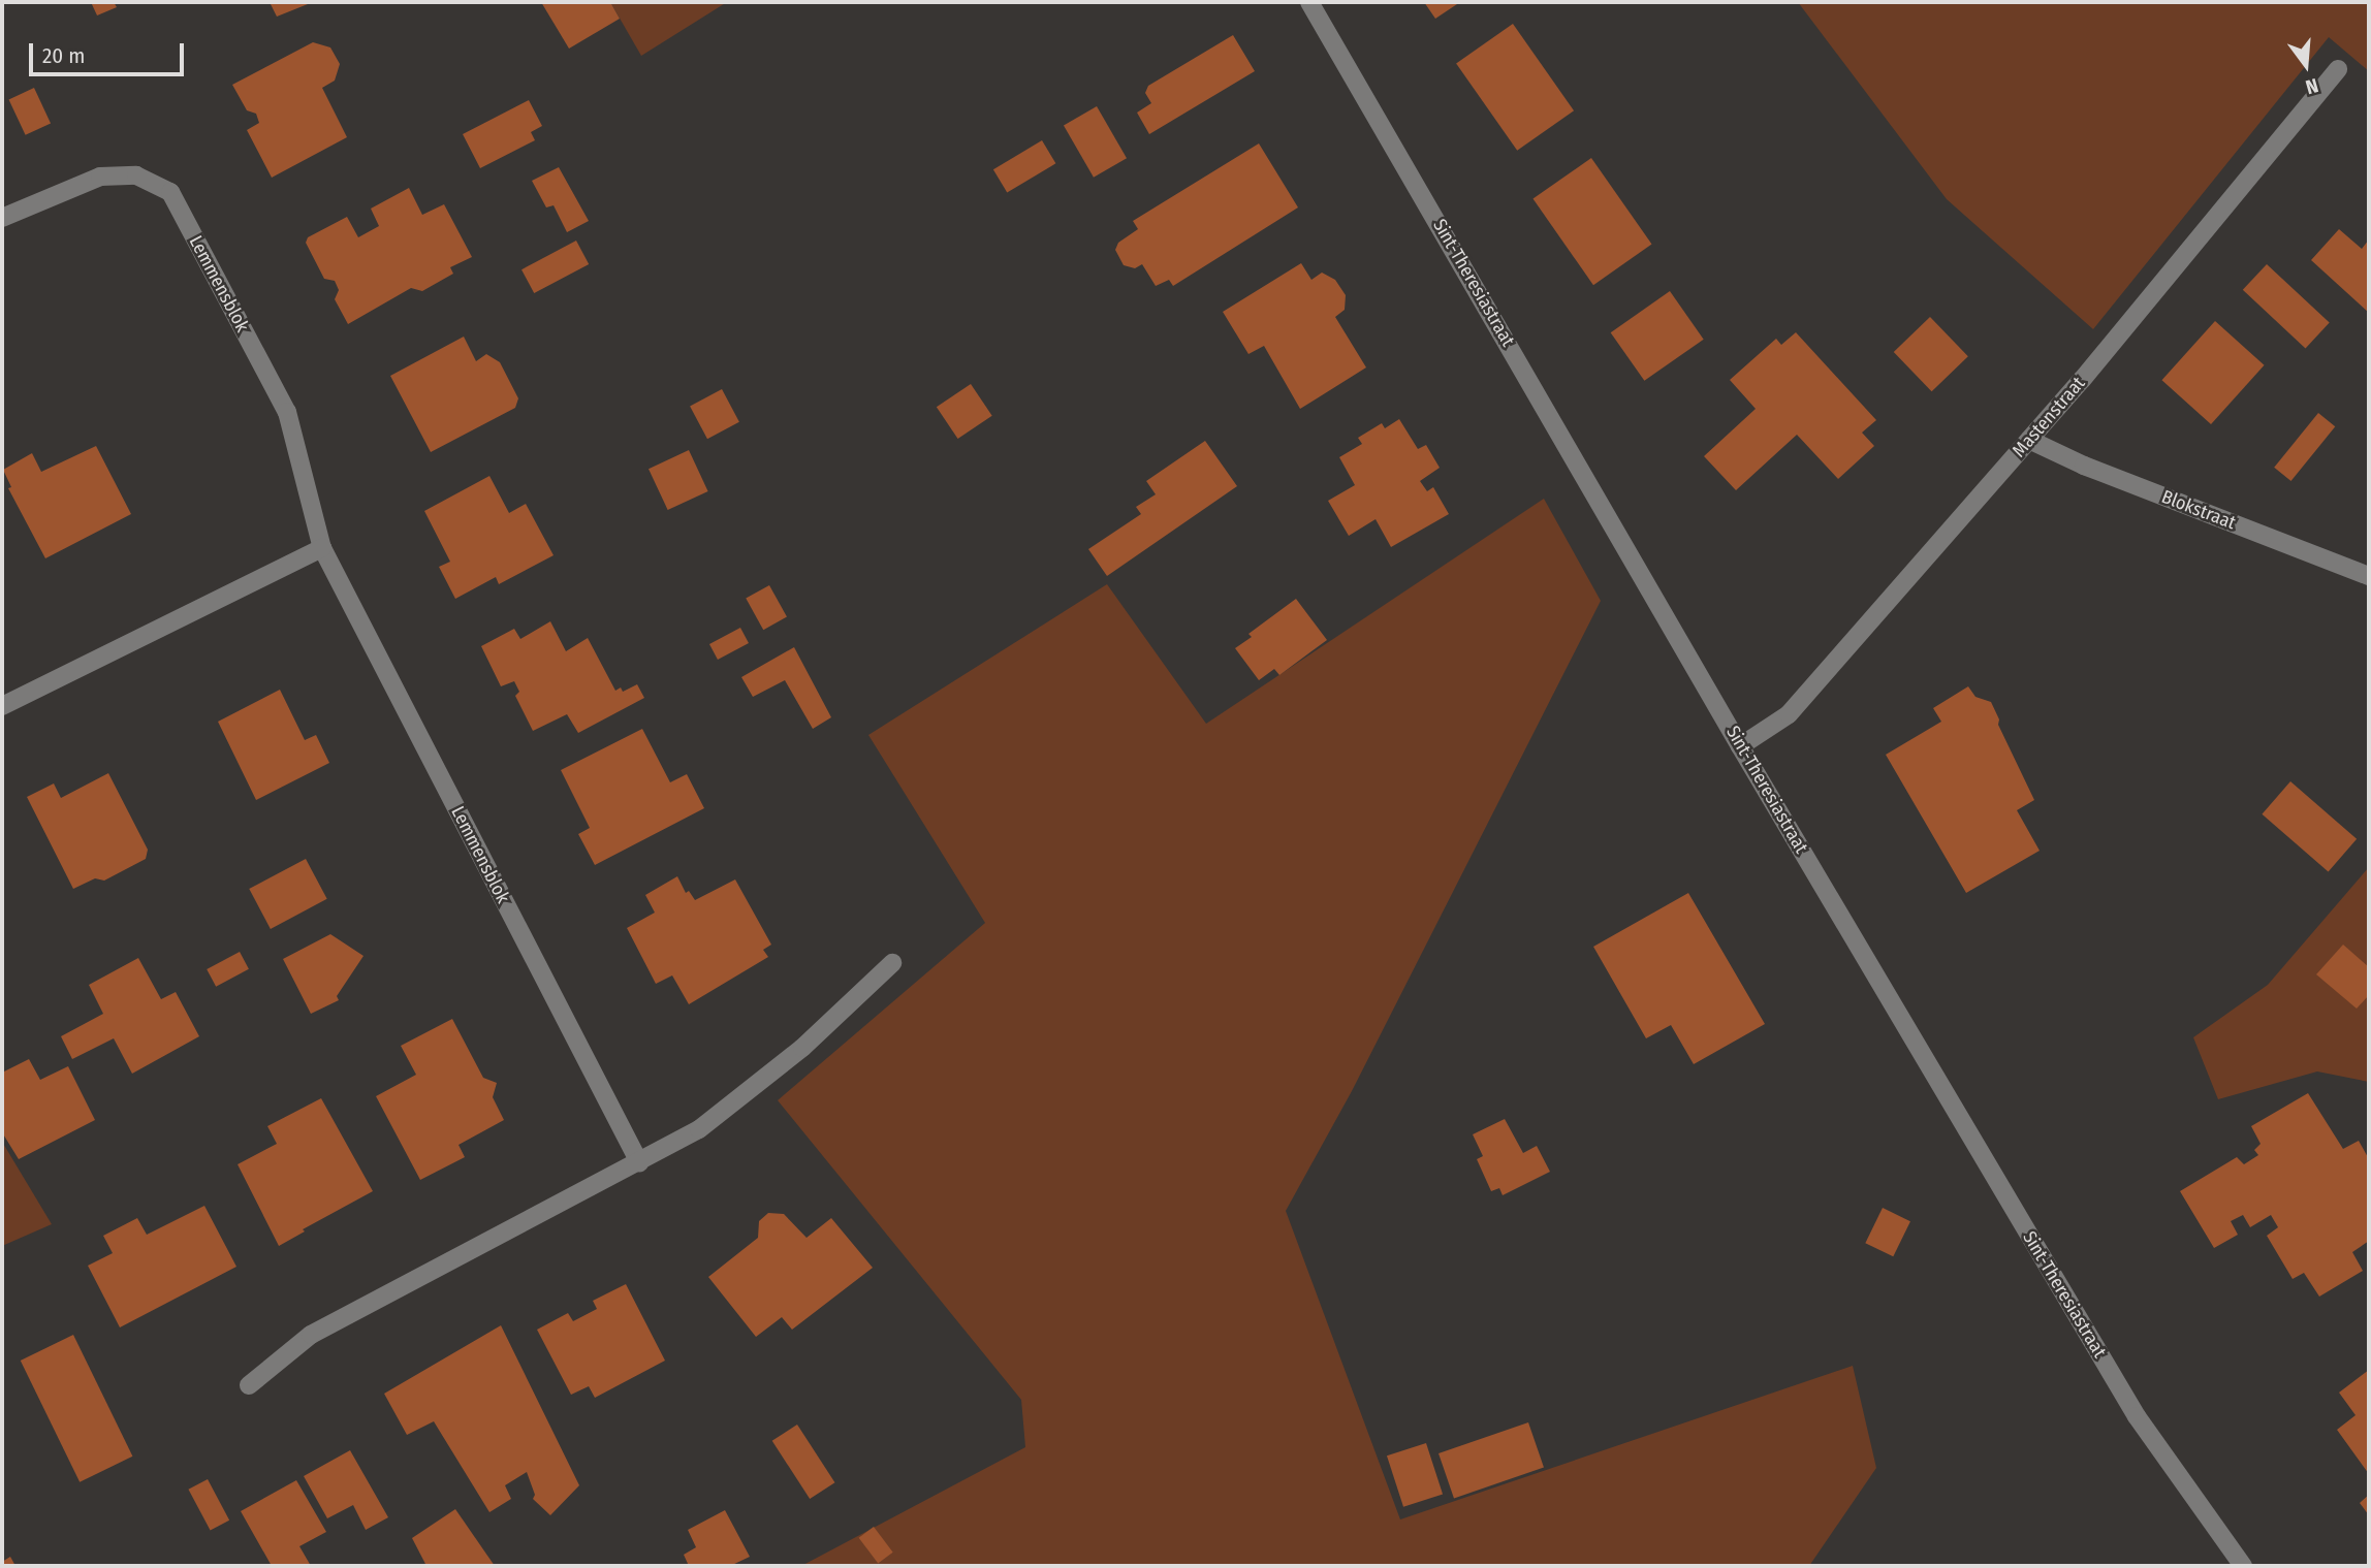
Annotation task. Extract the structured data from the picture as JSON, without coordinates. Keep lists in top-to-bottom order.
{
  "streets": {
    "street": [
      "Sint-Theresiastraat",
      "Lemmensblok",
      "Mastenstraat",
      "Blokstraat"
    ]
  },
  "crossings": [
    ["Sint-Theresiastraat", "Mastenstraat"],
    ["Mastenstraat", "Blokstraat"]
  ],
  "scale_bar": "20 m",
  "north": "bottom"
}
